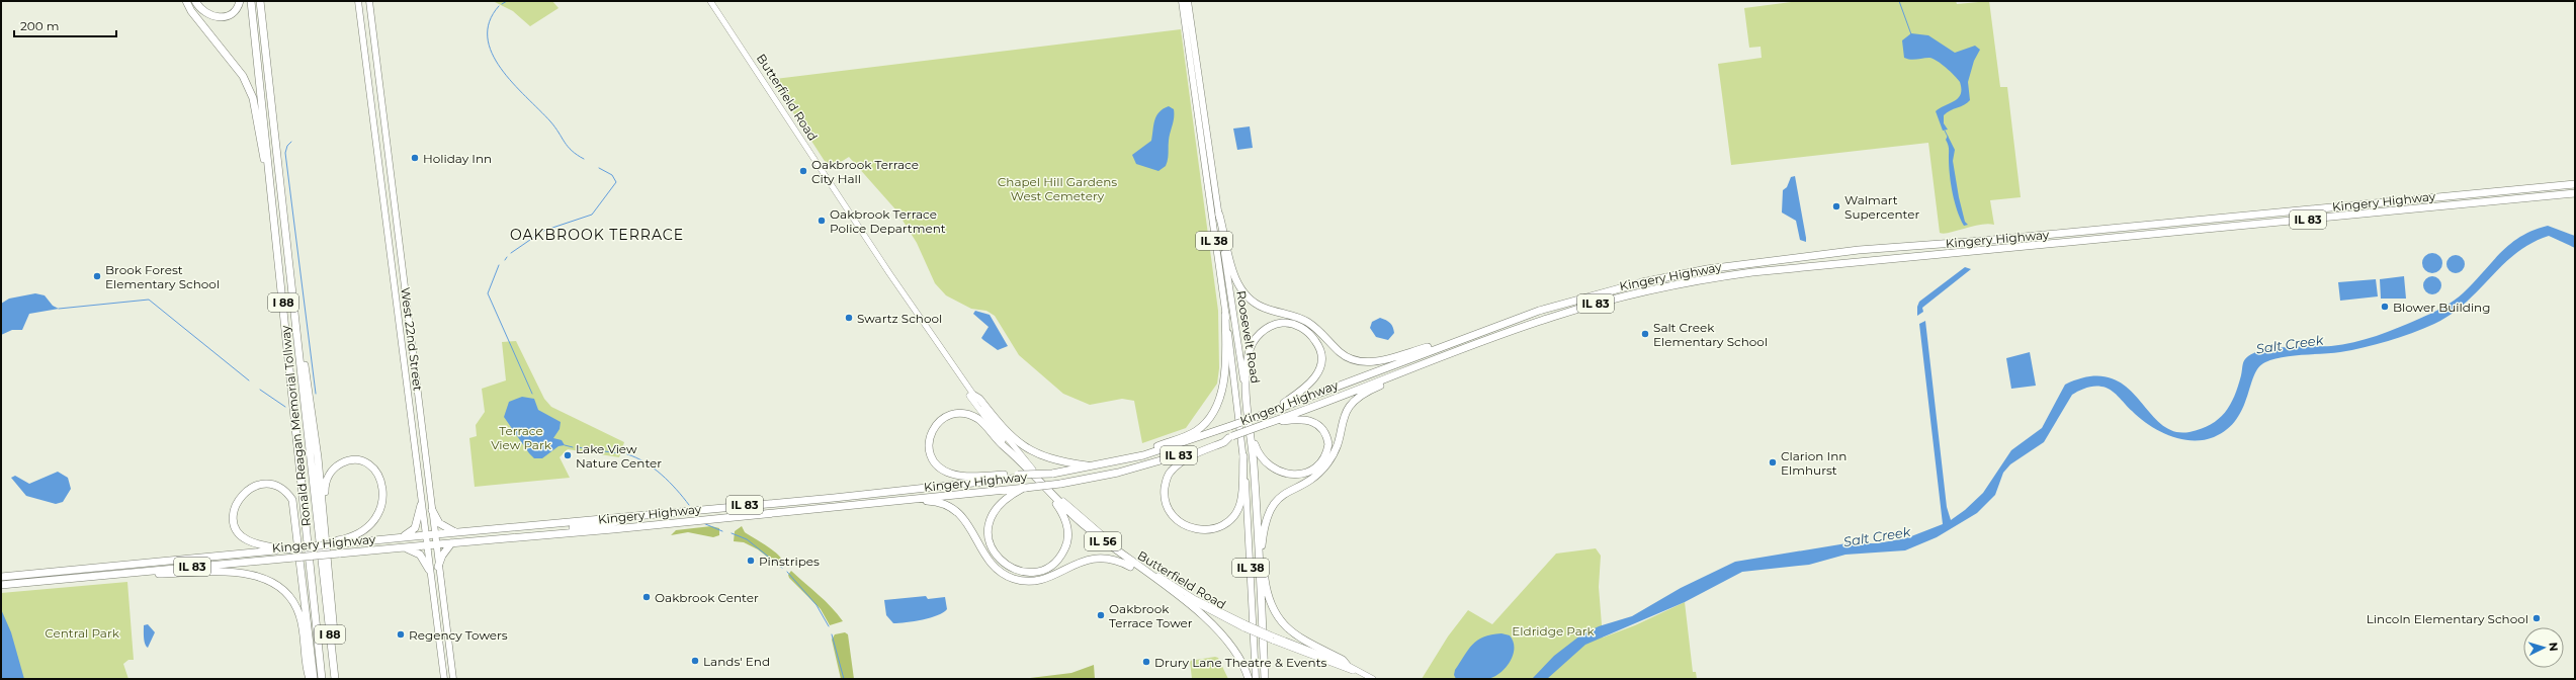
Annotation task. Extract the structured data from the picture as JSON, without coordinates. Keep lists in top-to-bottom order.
{
  "streets": {
    "highway": [
      "Butterfield Road",
      "Kingery Highway",
      "IL 83",
      "IL 38",
      "I 88",
      "Roosevelt Road",
      "Ronald Reagan Memorial Tollway",
      "IL 56"
    ],
    "main road": ["West 22nd Street"]
  },
  "crossings": [
    ["Kingery Highway", "West 22nd Street"]
  ],
  "districts": ["OAKBROOK TERRACE"],
  "water": ["Salt Creek"],
  "parks": [
    "Chapel Hill Gardens West Cemetery",
    "Terrace View Park",
    "Eldridge Park",
    "Central Park"
  ],
  "places": [
    "Holiday Inn",
    "Oakbrook Terrace City Hall",
    "Walmart Supercenter",
    "Oakbrook Terrace Police Department",
    "Brook Forest Elementary School",
    "Blower Building",
    "Swartz School",
    "Salt Creek Elementary School",
    "Lake View Nature Center",
    "Clarion Inn Elmhurst",
    "Pinstripes",
    "Oakbrook Center",
    "Oakbrook Terrace Tower",
    "Lincoln Elementary School",
    "Regency Towers",
    "Lands' End",
    "Drury Lane Theatre & Events"
  ],
  "scale_bar": "200 m",
  "north": "right"
}
